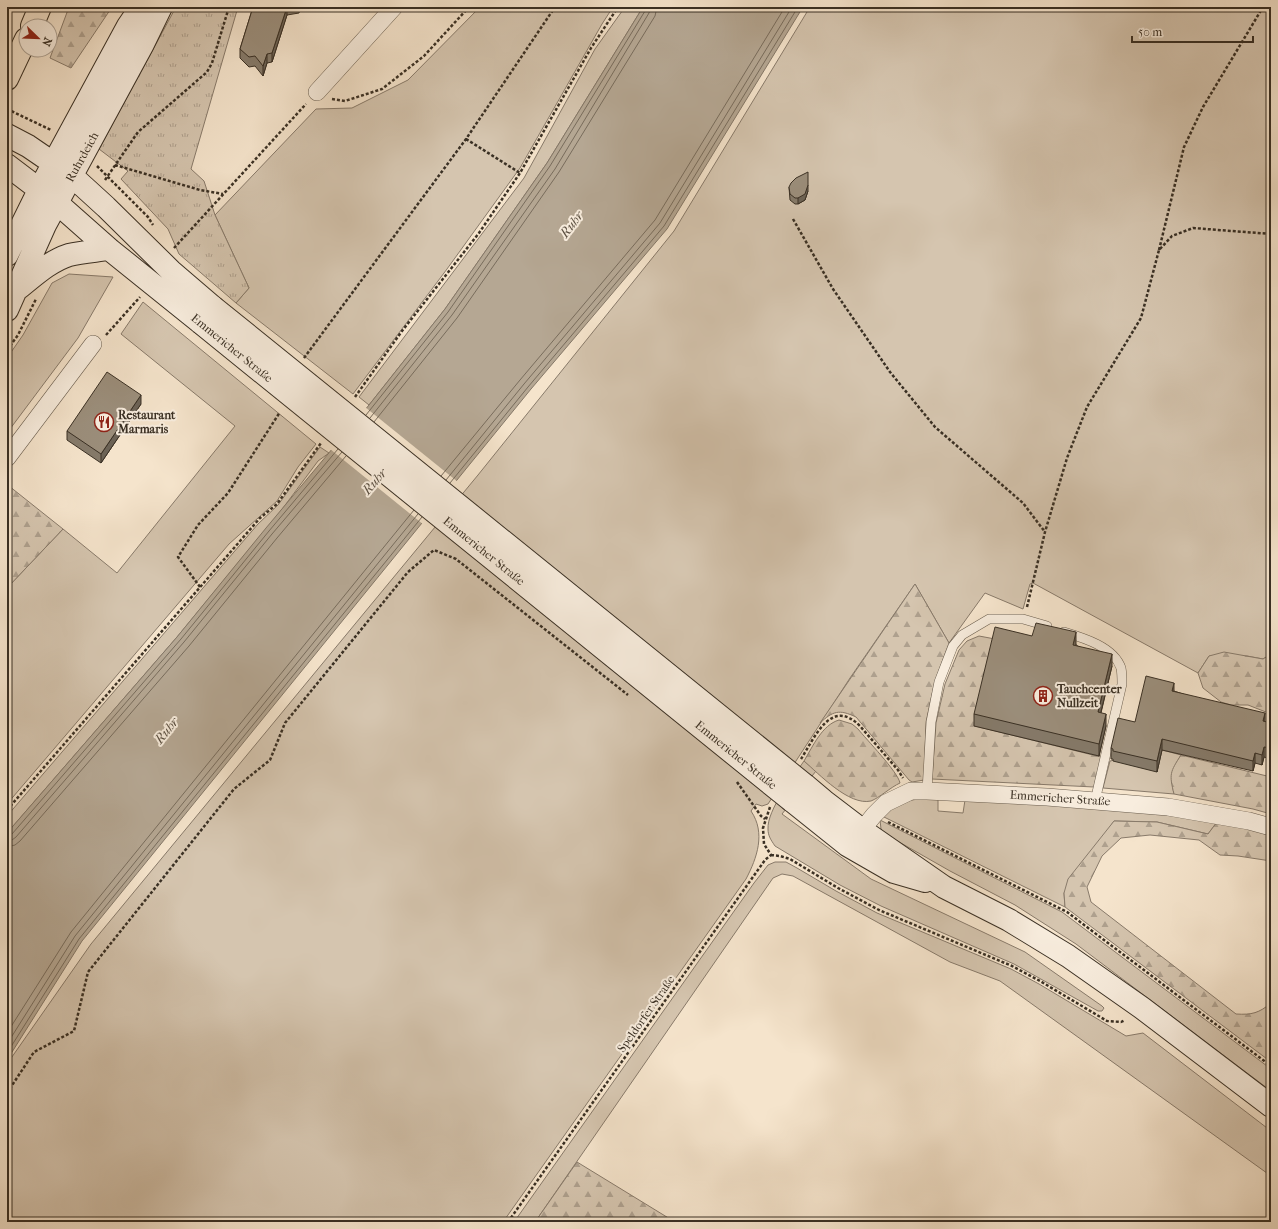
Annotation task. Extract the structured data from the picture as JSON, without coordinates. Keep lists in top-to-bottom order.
{
  "streets": {
    "main road": ["Ruhrdeich", "Emmericher Straße"],
    "path": ["Speldorfer Straße"]
  },
  "crossings": [
    ["Ruhrdeich", "Emmericher Straße"]
  ],
  "water": ["Ruhr"],
  "places": {
    "restaurant": ["Restaurant Marmaris"],
    "building": ["Tauchcenter Nullzeit"]
  },
  "scale_bar": "50 m",
  "north": "bottom right"
}
